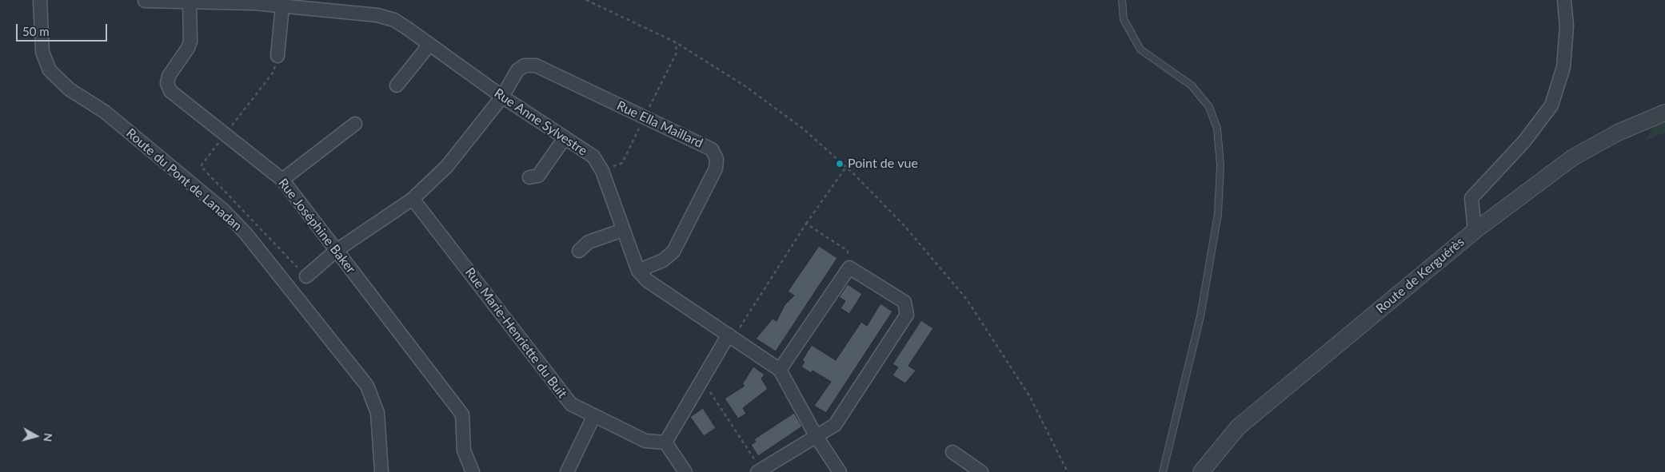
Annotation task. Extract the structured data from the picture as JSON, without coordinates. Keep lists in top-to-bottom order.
{
  "streets": {
    "street": [
      "Rue Anne Sylvestre",
      "Rue Ella Maillard",
      "Route du Pont de Lanadan",
      "Rue Joséphine Baker",
      "Route de Kerguérès",
      "Rue Marie-Henriette du Buit"
    ]
  },
  "crossings": [
    ["Rue Anne Sylvestre", "Rue Ella Maillard"],
    ["Rue Anne Sylvestre", "Rue Joséphine Baker"],
    ["Rue Ella Maillard", "Rue Joséphine Baker"],
    ["Rue Ella Maillard", "Rue Marie-Henriette du Buit"]
  ],
  "places": ["Point de vue"],
  "scale_bar": "50 m",
  "north": "right"
}
